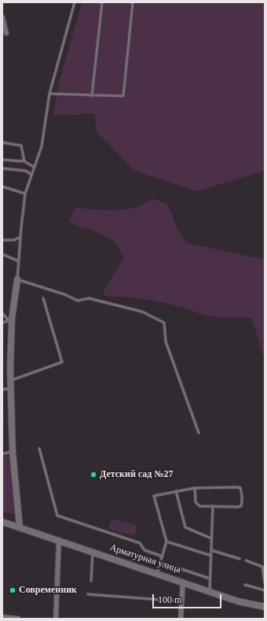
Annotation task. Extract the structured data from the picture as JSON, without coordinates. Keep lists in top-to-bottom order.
{
  "streets": {
    "street": ["Арматурная улица"]
  },
  "places": ["Детский сад №27", "Современник"],
  "scale_bar": "100 m"
}
